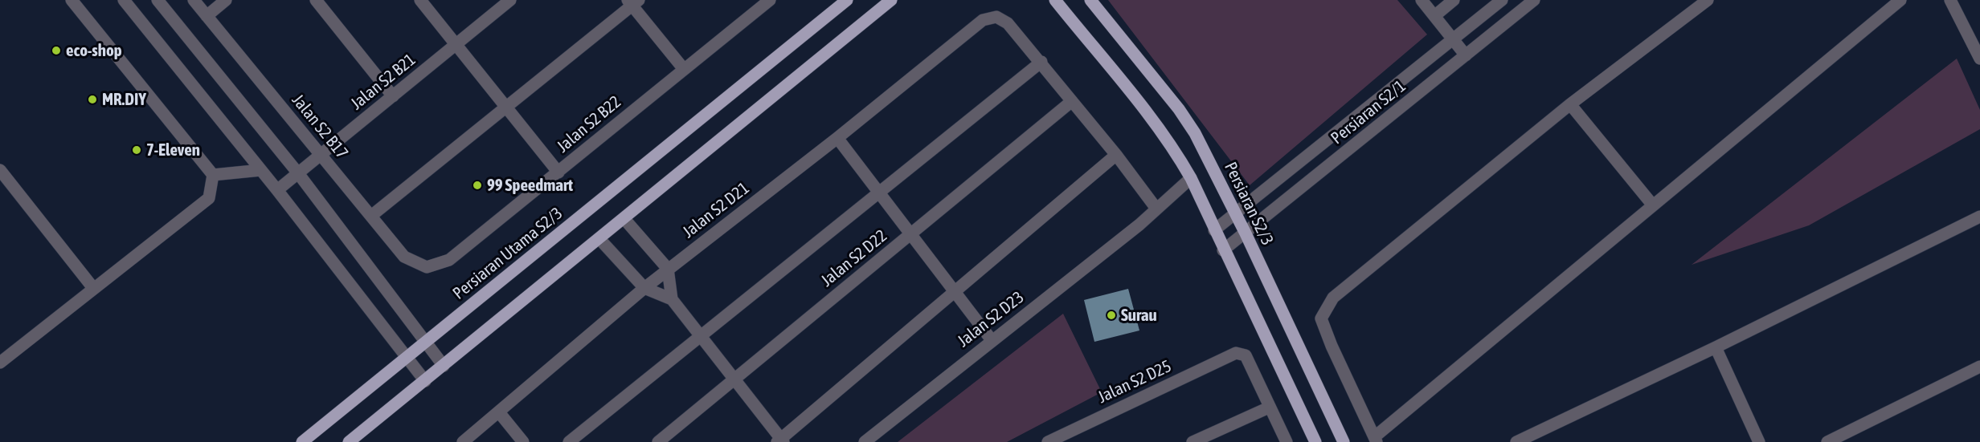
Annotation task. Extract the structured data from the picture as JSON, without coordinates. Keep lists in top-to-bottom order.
{
  "streets": {
    "main road": ["Persiaran S2/3", "Persiaran Utama S2/3"],
    "street": [
      "Jalan S2 B21",
      "Persiaran S2/1",
      "Jalan S2 B22",
      "Jalan S2 B17",
      "Jalan S2 D21",
      "Jalan S2 D22",
      "Jalan S2 D23",
      "Jalan S2 D25"
    ]
  },
  "crossings": [
    ["Jalan S2 B21", "Jalan S2 B17"],
    ["Persiaran S2/1", "Persiaran S2/3"],
    ["Jalan S2 B22", "Jalan S2 B17"]
  ],
  "places": [
    "eco-shop",
    "MR.DIY",
    "7-Eleven",
    "99 Speedmart",
    "Surau"
  ]
}
